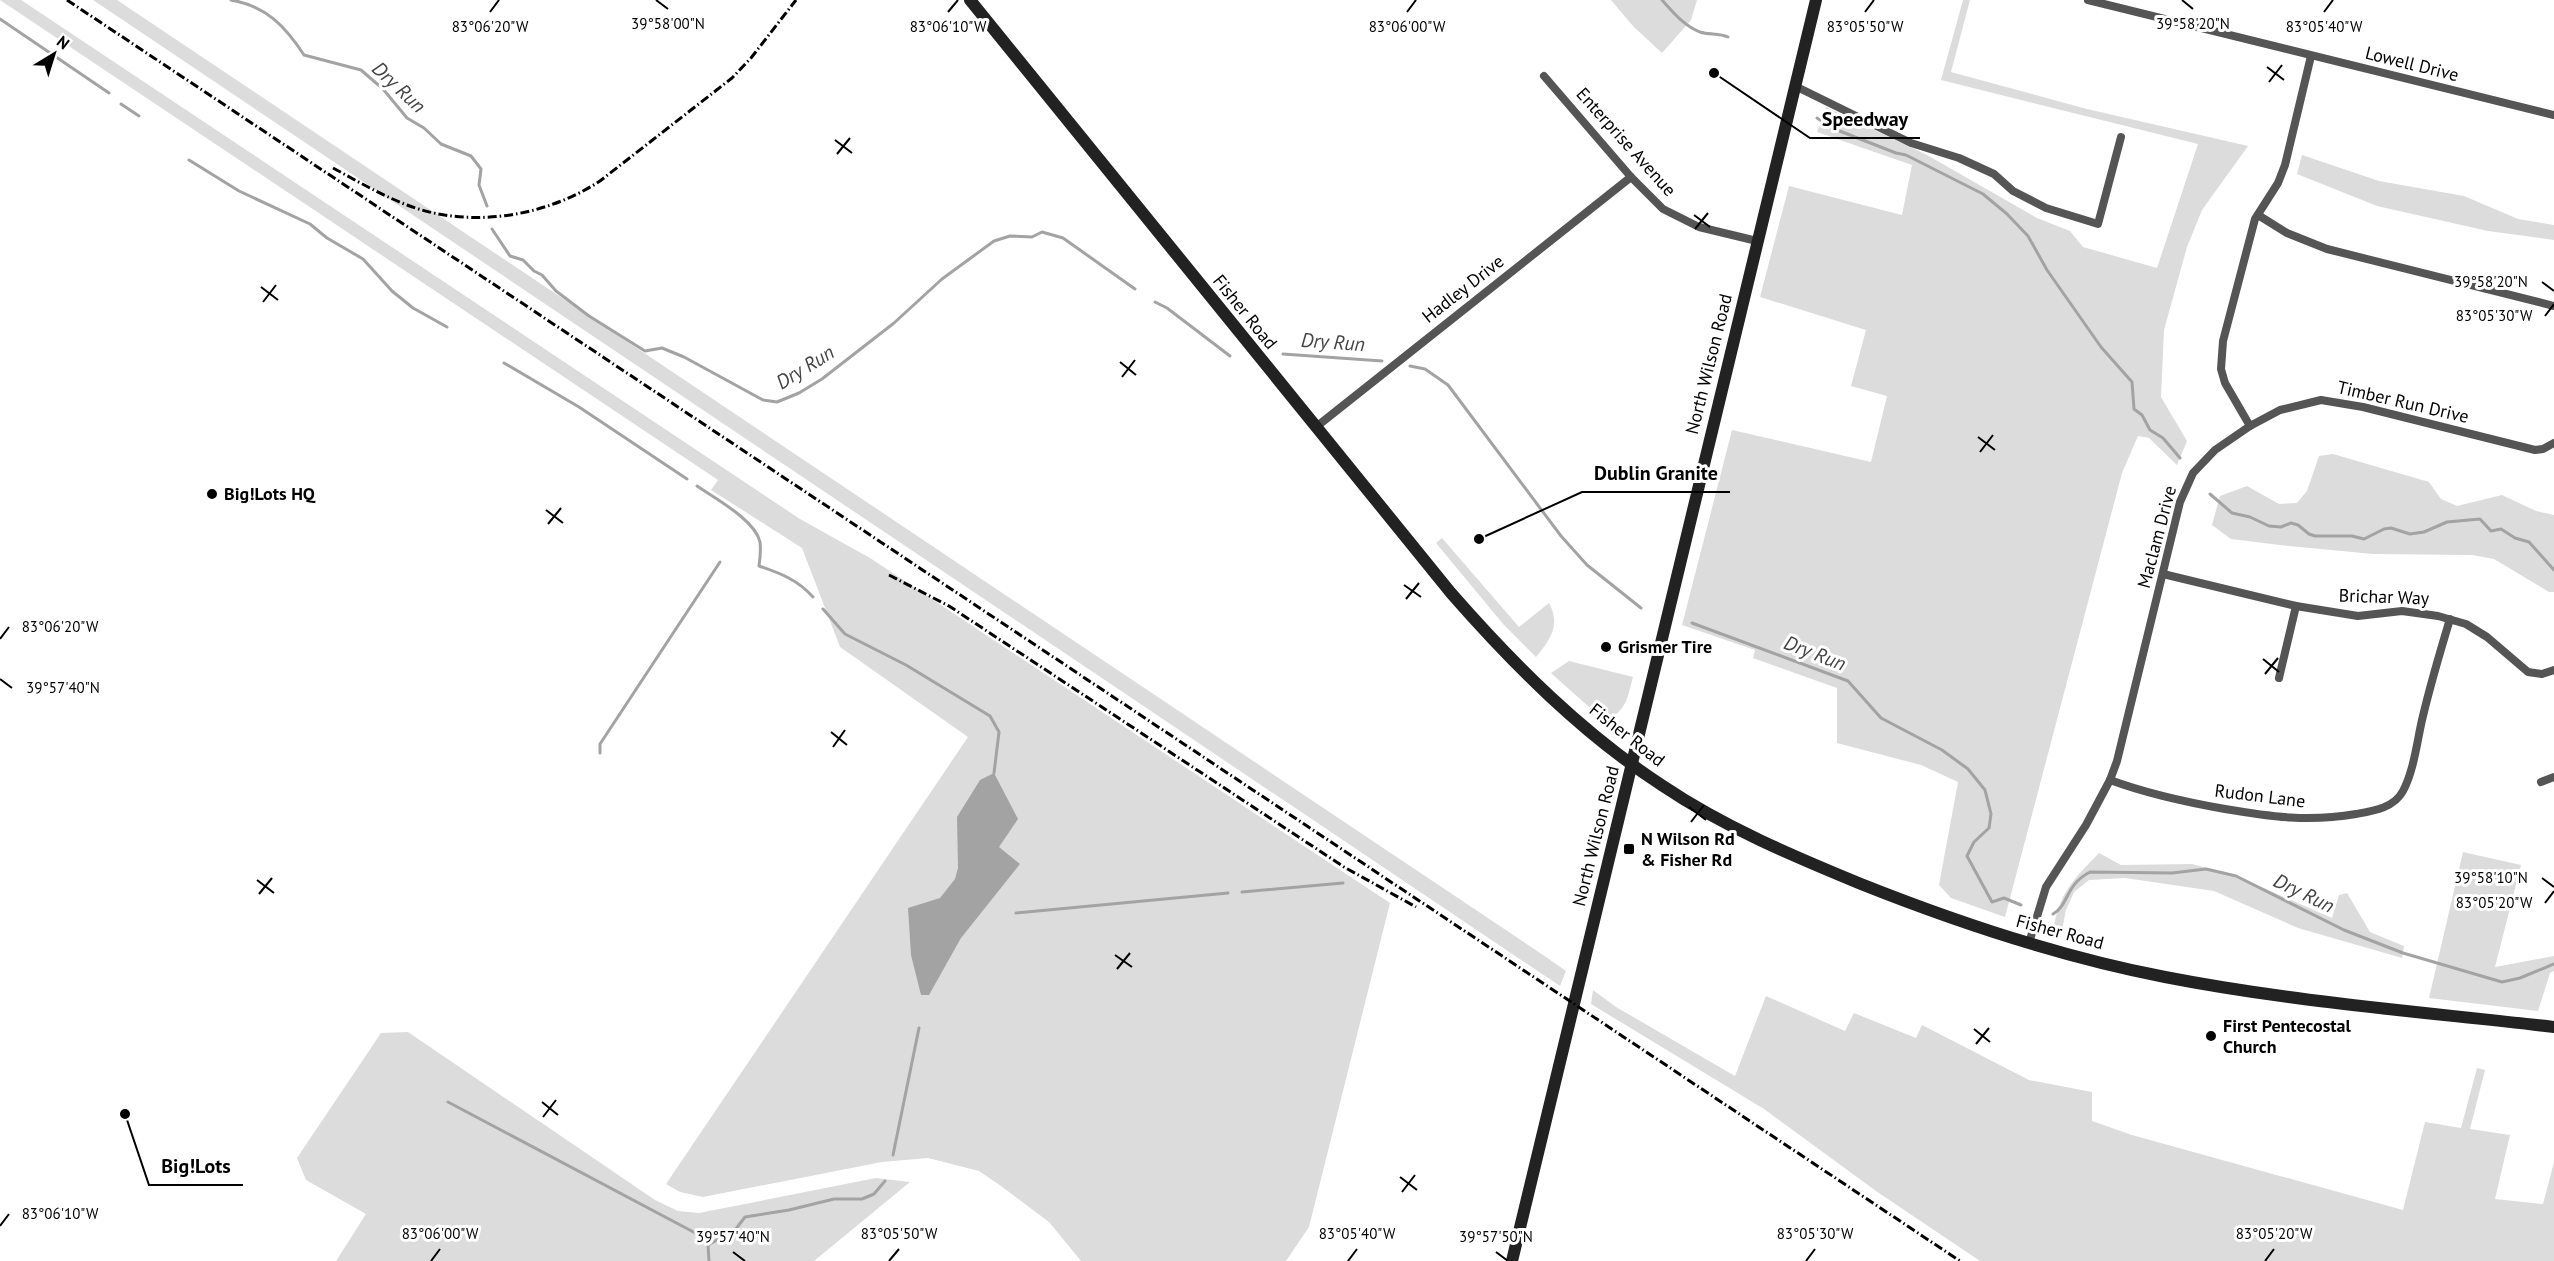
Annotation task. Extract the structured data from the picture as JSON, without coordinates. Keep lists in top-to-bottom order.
{
  "streets": {
    "main road": ["Fisher Road", "North Wilson Road"],
    "street": [
      "Lowell Drive",
      "Enterprise Avenue",
      "Hadley Drive",
      "Timber Run Drive",
      "Maclam Drive",
      "Brichar Way",
      "Rudon Lane"
    ]
  },
  "crossings": [
    ["Enterprise Avenue", "Hadley Drive"],
    ["Enterprise Avenue", "North Wilson Road"],
    ["Hadley Drive", "Fisher Road"],
    ["Fisher Road", "North Wilson Road"],
    ["Fisher Road", "Maclam Drive"],
    ["Timber Run Drive", "Maclam Drive"],
    ["Maclam Drive", "Brichar Way"],
    ["Maclam Drive", "Rudon Lane"],
    ["Brichar Way", "Rudon Lane"]
  ],
  "water": ["Dry Run"],
  "places": {
    "other": [
      "Speedway",
      "Big!Lots HQ",
      "Dublin Granite",
      "Grismer Tire",
      "First Pentecostal Church",
      "Big!Lots"
    ],
    "transit": ["N Wilson Rd & Fisher Rd"]
  },
  "north": "top right",
  "coordinates": [
    "39°58'00\"N",
    "39°58'20\"N",
    "83°06'00\"W",
    "83°05'50\"W",
    "83°06'20\"W",
    "83°06'10\"W",
    "83°05'40\"W",
    "83°05'30\"W",
    "39°57'40\"N",
    "39°58'10\"N",
    "83°05'20\"W",
    "39°57'50\"N"
  ]
}
